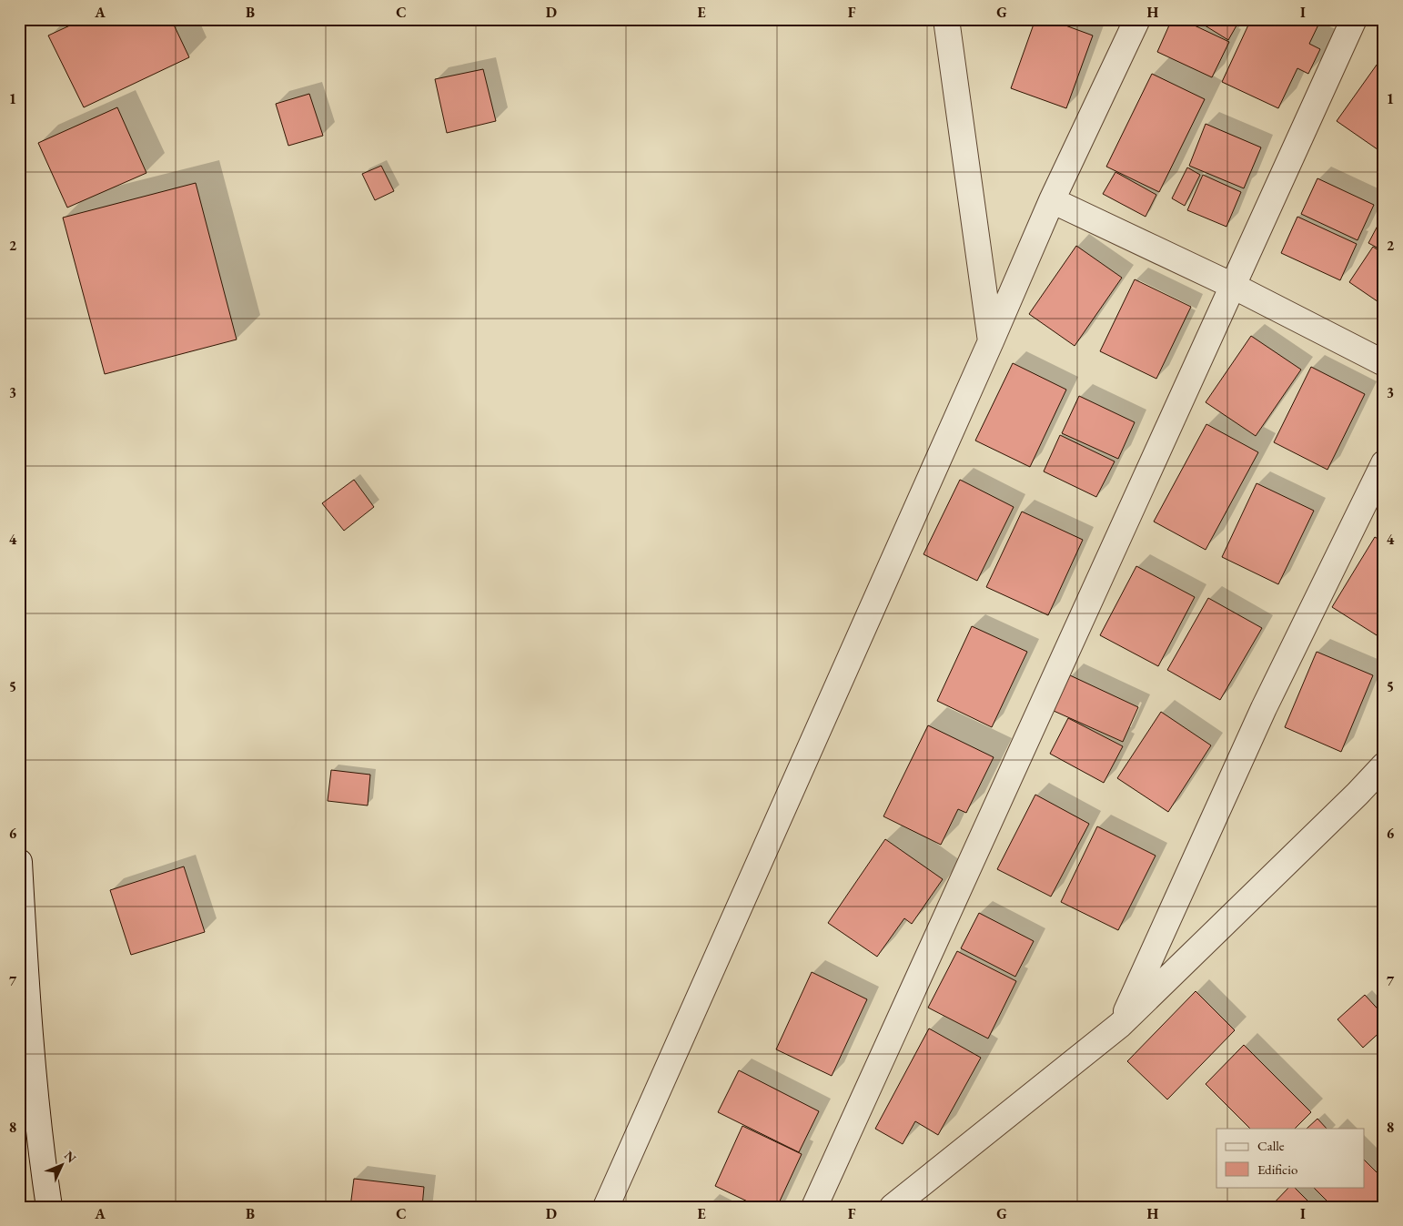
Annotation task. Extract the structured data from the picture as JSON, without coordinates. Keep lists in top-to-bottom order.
{
  "legend": ["Calle", "Edificio"],
  "north": "top right",
  "grid": {
    "columns": [
      "A",
      "B",
      "C",
      "D",
      "E",
      "F",
      "G",
      "H",
      "I"
    ],
    "rows": [
      "1",
      "2",
      "3",
      "4",
      "5",
      "6",
      "7",
      "8"
    ]
  }
}
